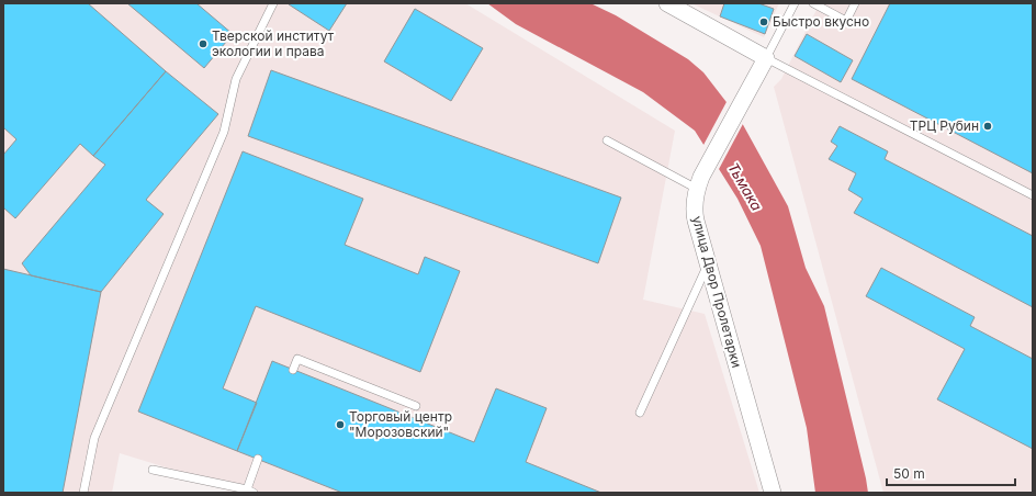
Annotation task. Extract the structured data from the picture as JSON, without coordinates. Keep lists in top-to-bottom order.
{
  "streets": {
    "street": ["улица Двор Пролетарки"]
  },
  "water": ["Тьмака"],
  "places": [
    "Быстро вкусно",
    "Тверской институт экологии и права",
    "ТРЦ Рубин",
    "Торговый центр \"Морозовский\""
  ],
  "scale_bar": "50 m"
}
